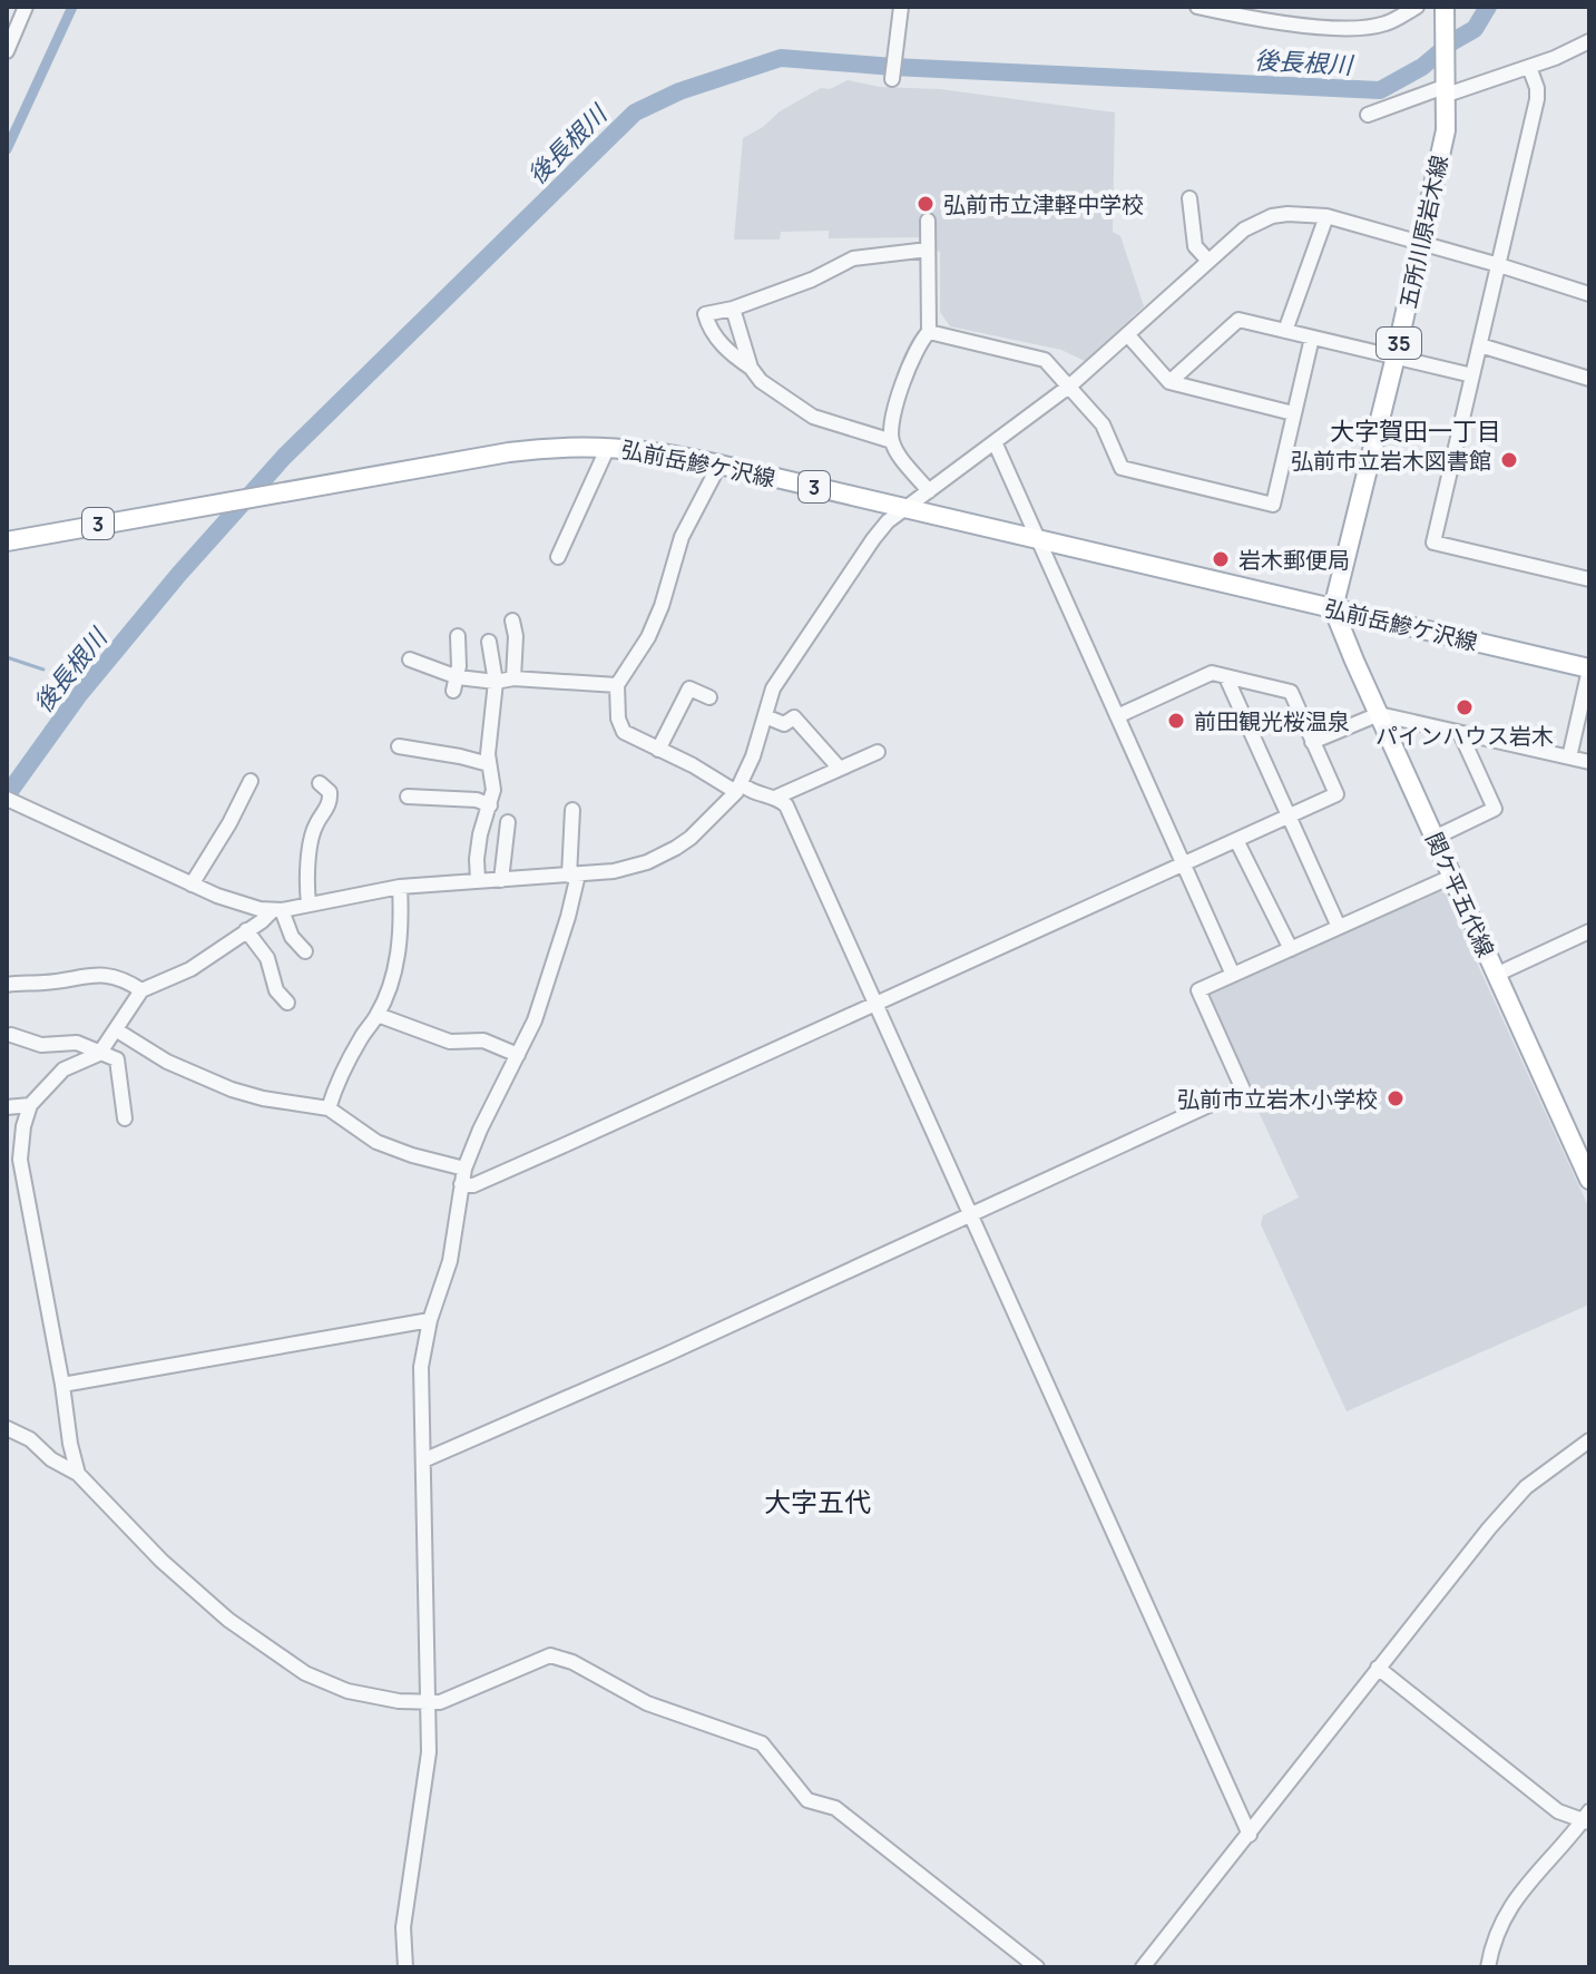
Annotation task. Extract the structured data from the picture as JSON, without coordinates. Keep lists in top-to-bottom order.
{
  "streets": {
    "main road": [
      "五所川原岩木線",
      "35",
      "弘前岳鰺ケ沢線",
      "3",
      "関ケ平五代線"
    ]
  },
  "crossings": [
    ["五所川原岩木線", "弘前岳鰺ケ沢線"],
    ["五所川原岩木線", "関ケ平五代線"],
    ["弘前岳鰺ケ沢線", "関ケ平五代線"]
  ],
  "districts": ["大字賀田一丁目", "大字五代"],
  "water": ["後長根川"],
  "places": [
    "弘前市立津軽中学校",
    "弘前市立岩木図書館",
    "岩木郵便局",
    "パインハウス岩木",
    "前田観光桜温泉",
    "弘前市立岩木小学校"
  ]
}
